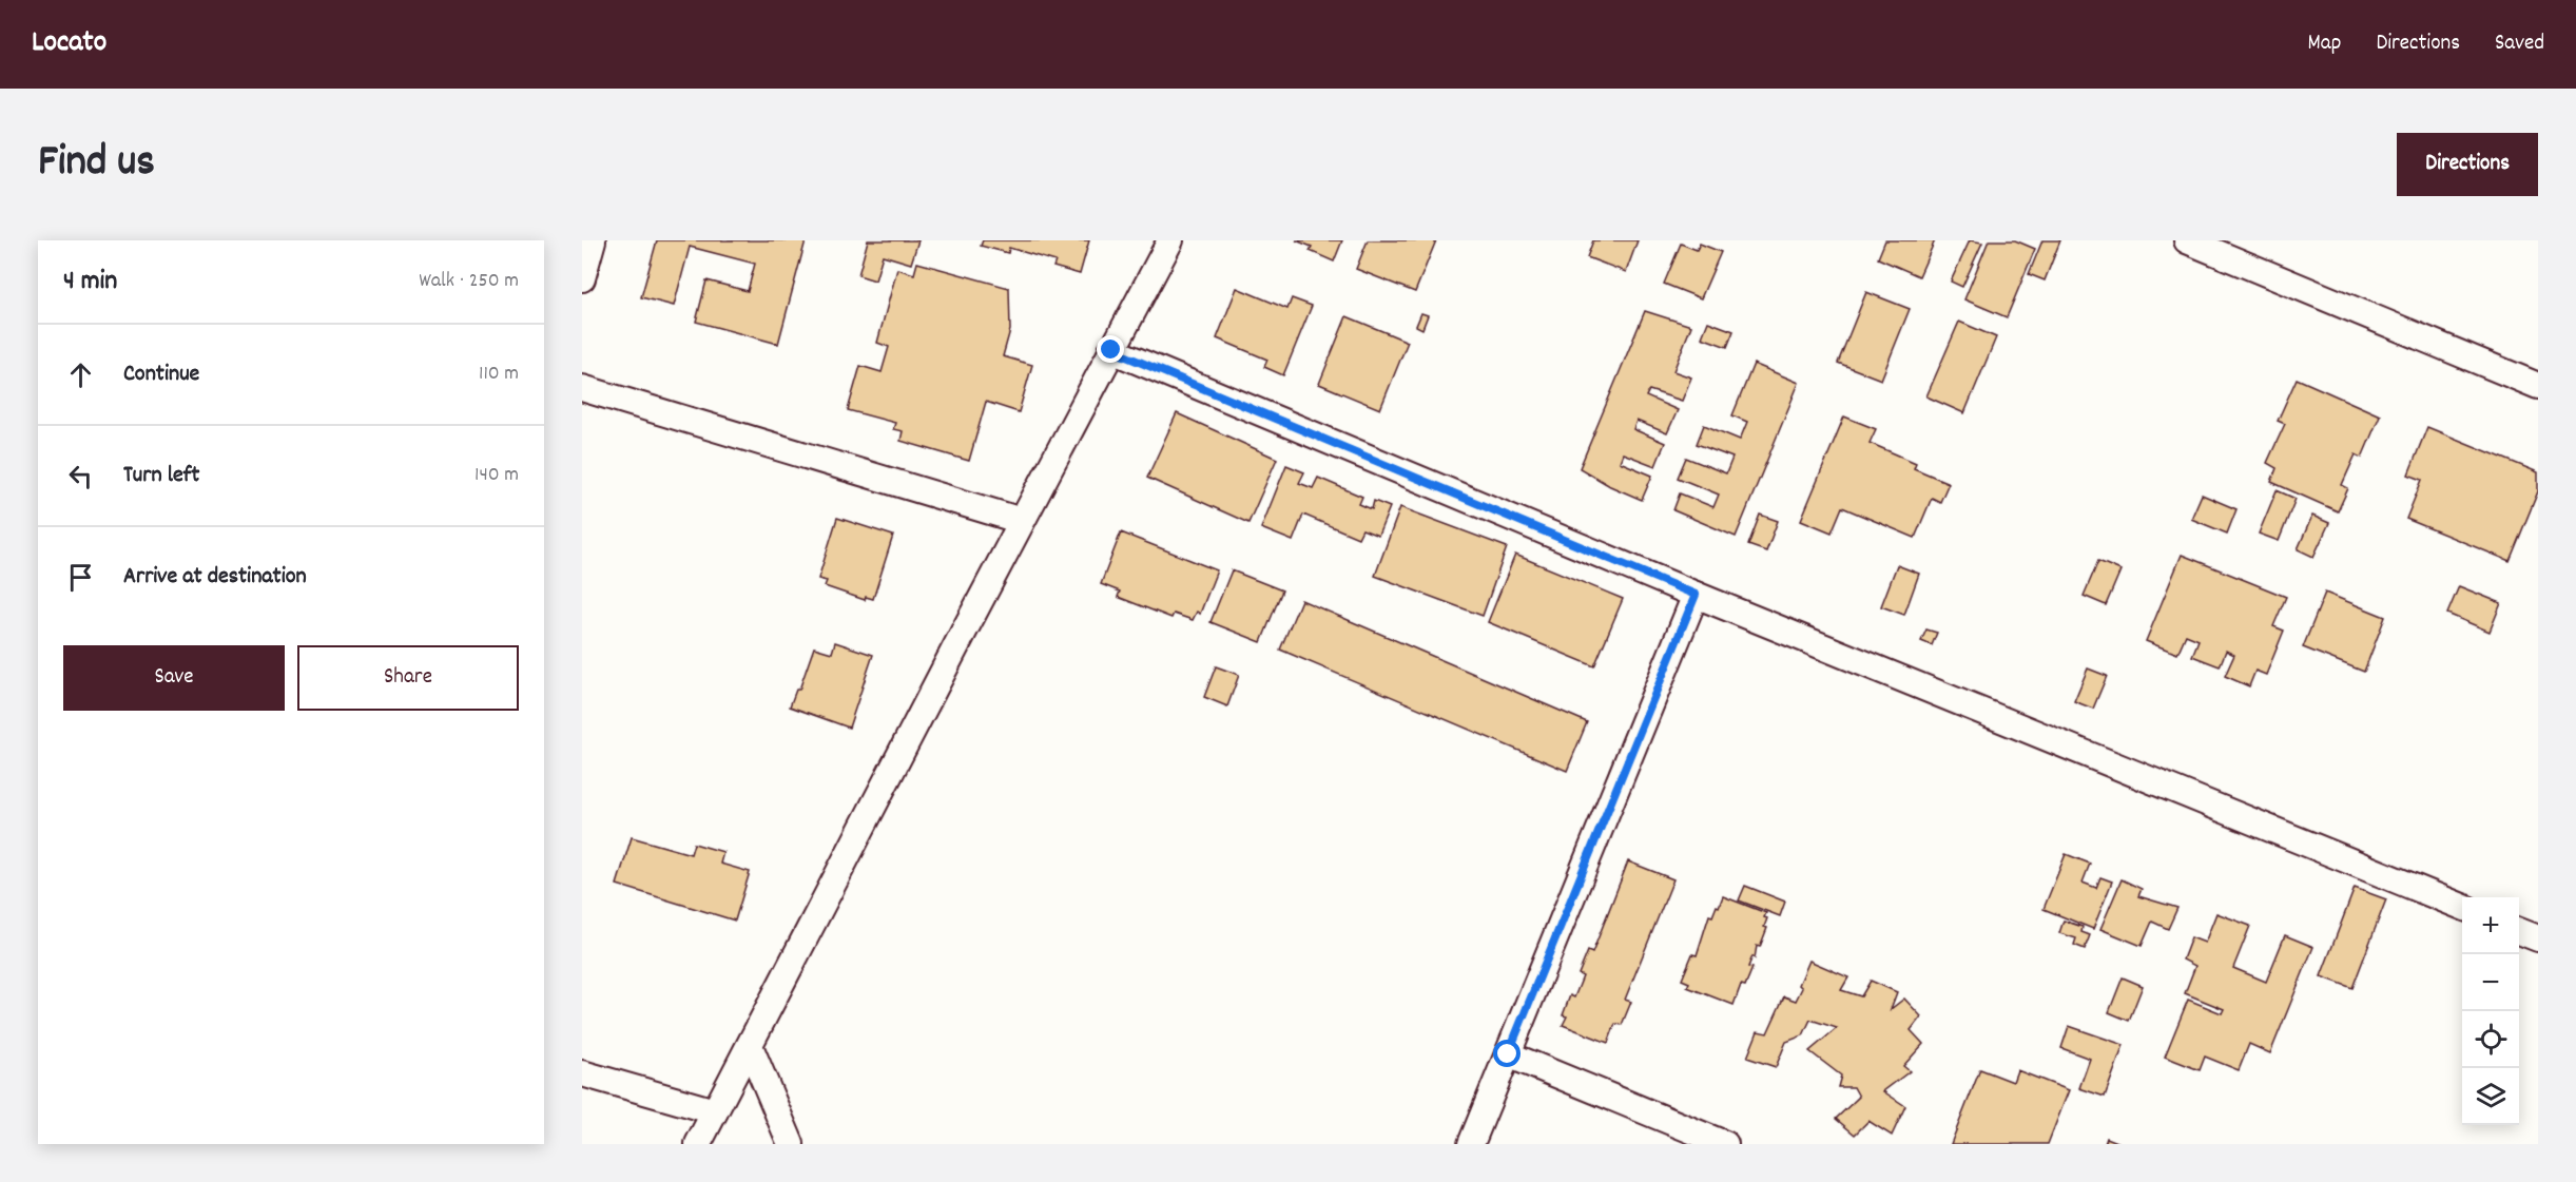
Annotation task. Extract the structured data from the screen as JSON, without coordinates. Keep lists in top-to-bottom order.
{
  "page": {
    "header": "Locato",
    "nav": ["Map", "Directions", "Saved"],
    "title": "Find us",
    "buttons": [
      "Directions",
      ["Save", "Share"]
    ],
    "heading": ["4 min", "Walk · 250 m"],
    "list": [
      ["Continue", "110 m"],
      ["Turn left", "140 m"],
      "Arrive at destination"
    ],
    "map_buttons": ["+", "−"]
  }
}
